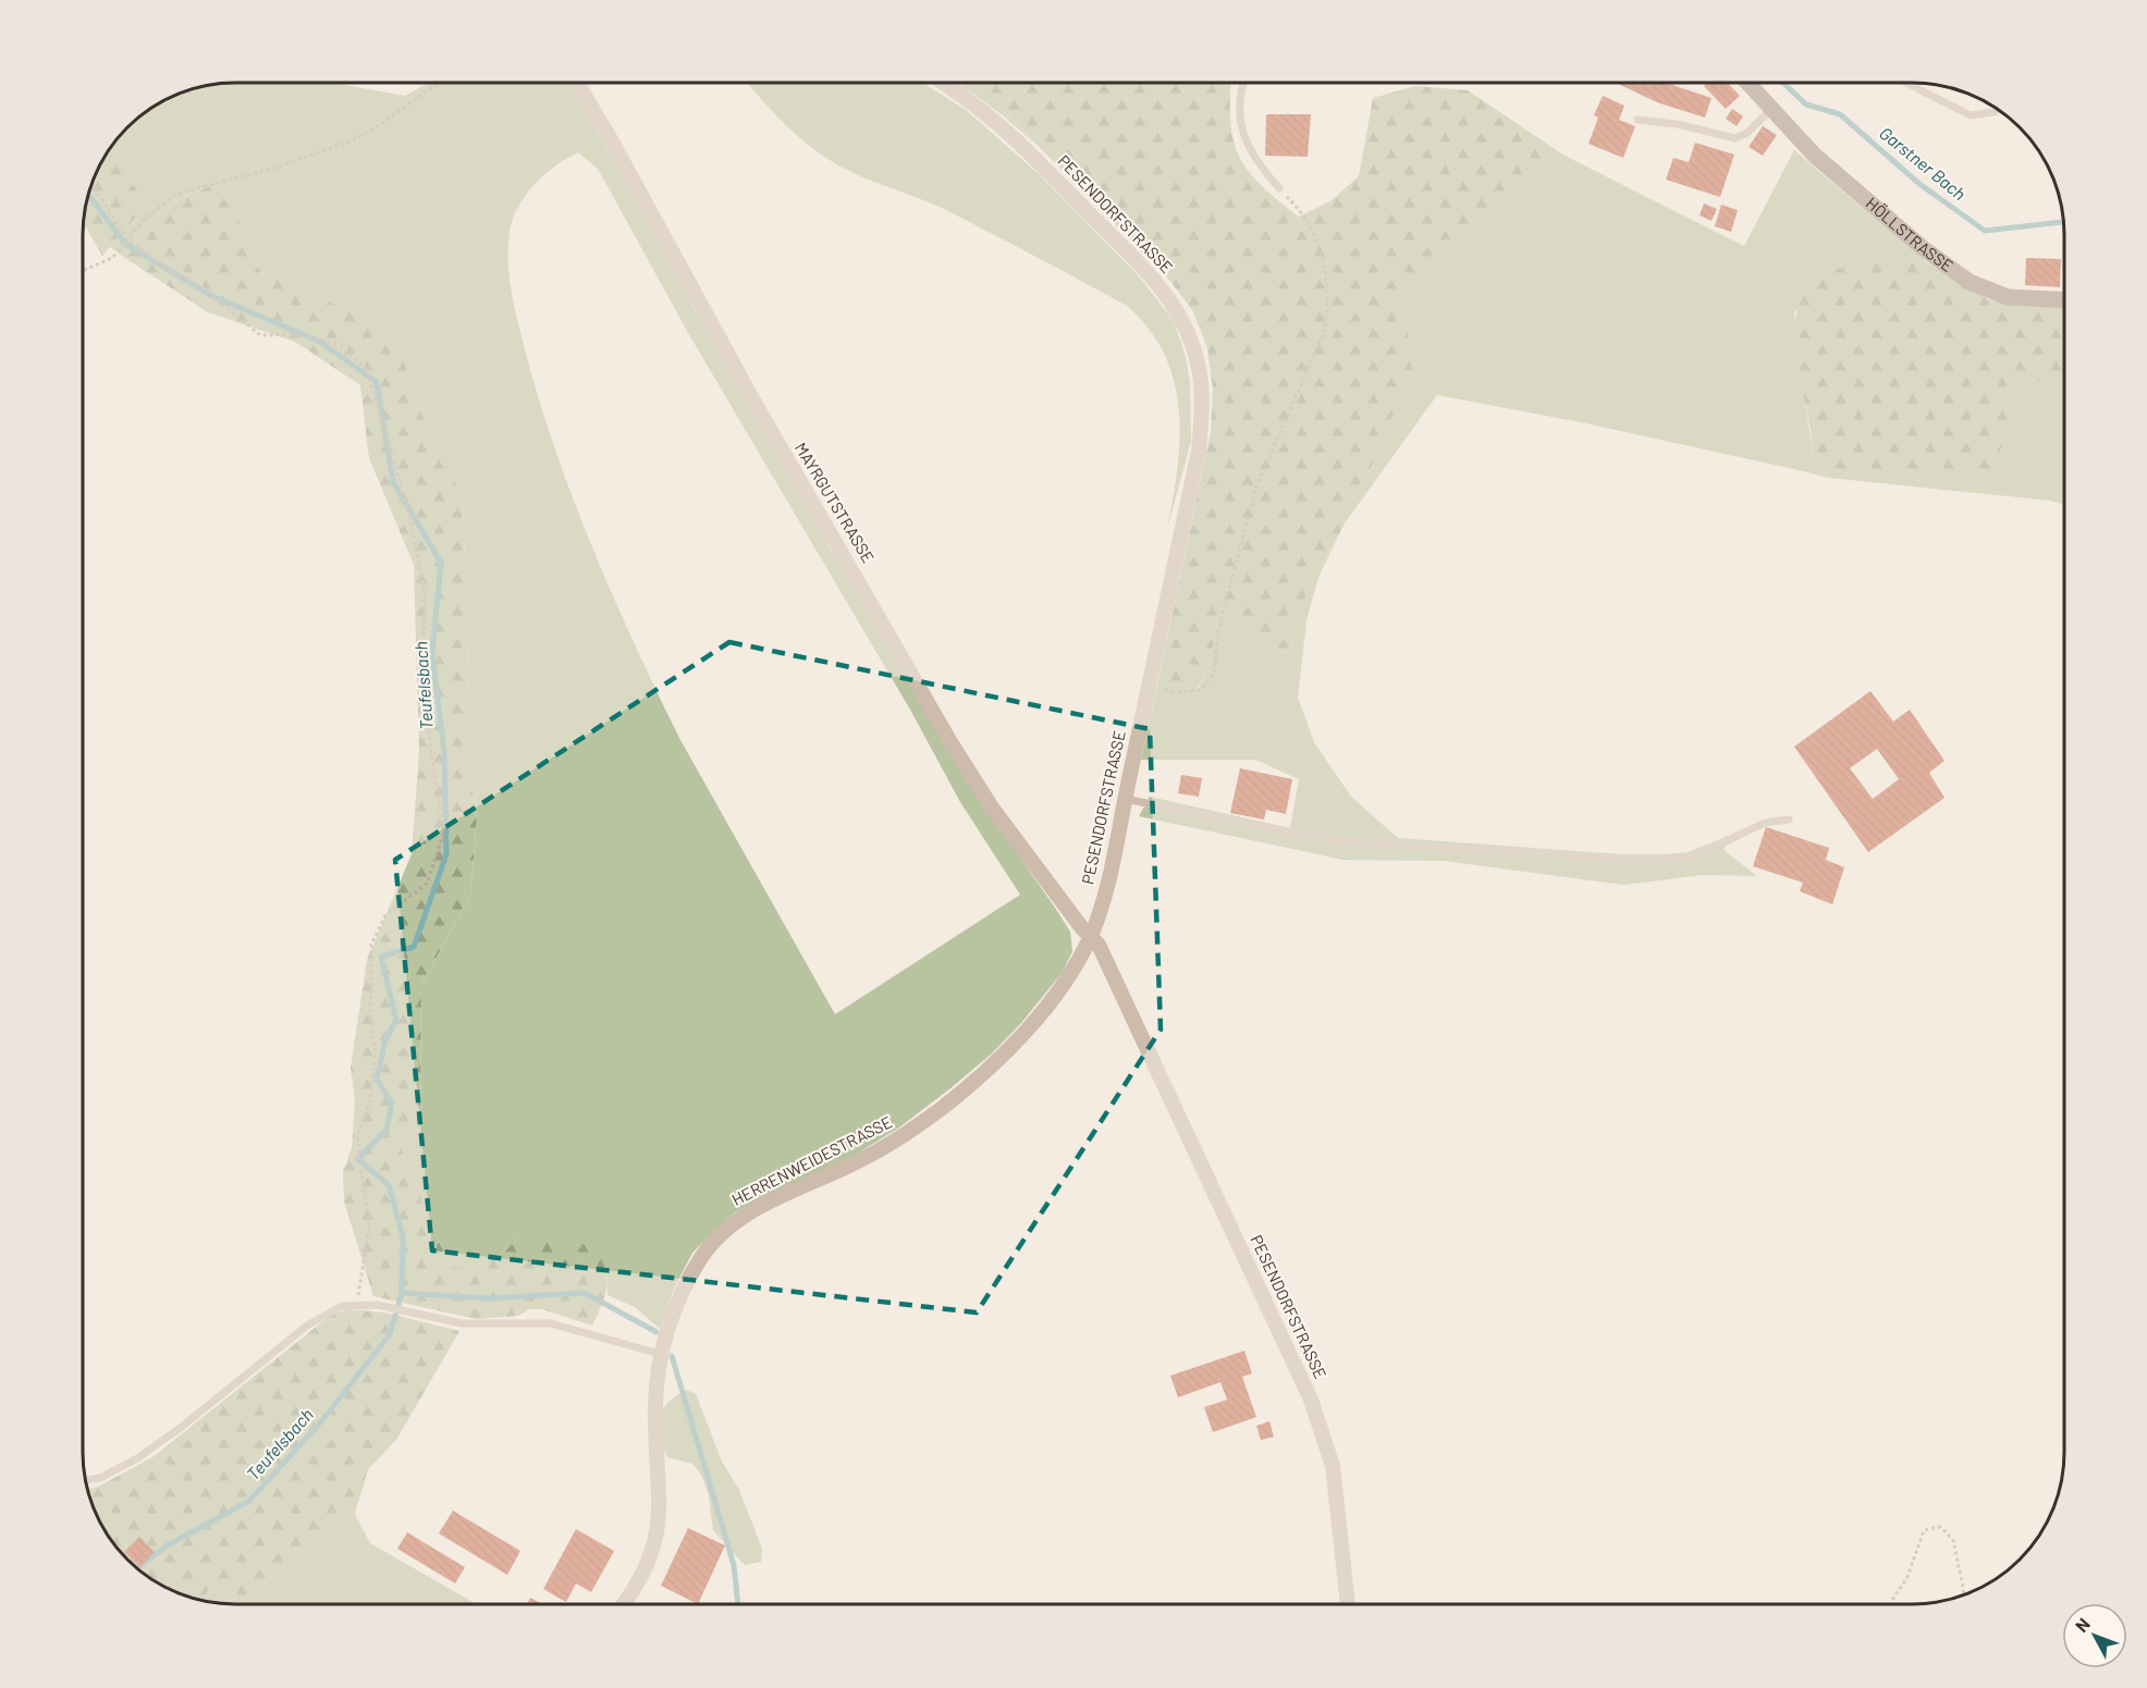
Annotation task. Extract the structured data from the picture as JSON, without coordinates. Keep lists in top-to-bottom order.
{
  "streets": {
    "street": [
      "PESENDORFSTRASSE",
      "HÖLLSTRASSE",
      "MAYRGUTSTRASSE",
      "HERRENWEIDESTRASSE"
    ]
  },
  "crossings": [
    ["PESENDORFSTRASSE", "MAYRGUTSTRASSE"],
    ["PESENDORFSTRASSE", "HERRENWEIDESTRASSE"],
    ["MAYRGUTSTRASSE", "HERRENWEIDESTRASSE"]
  ],
  "water": ["Garstner Bach", "Teufelsbach"],
  "north": "top left"
}
